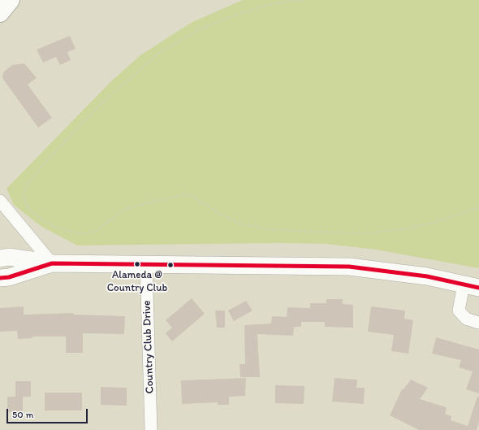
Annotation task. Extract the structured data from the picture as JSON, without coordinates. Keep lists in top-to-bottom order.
{
  "streets": {
    "street": ["Country Club Drive"]
  },
  "places": ["Alameda @ Country Club"],
  "scale_bar": "50 m"
}
